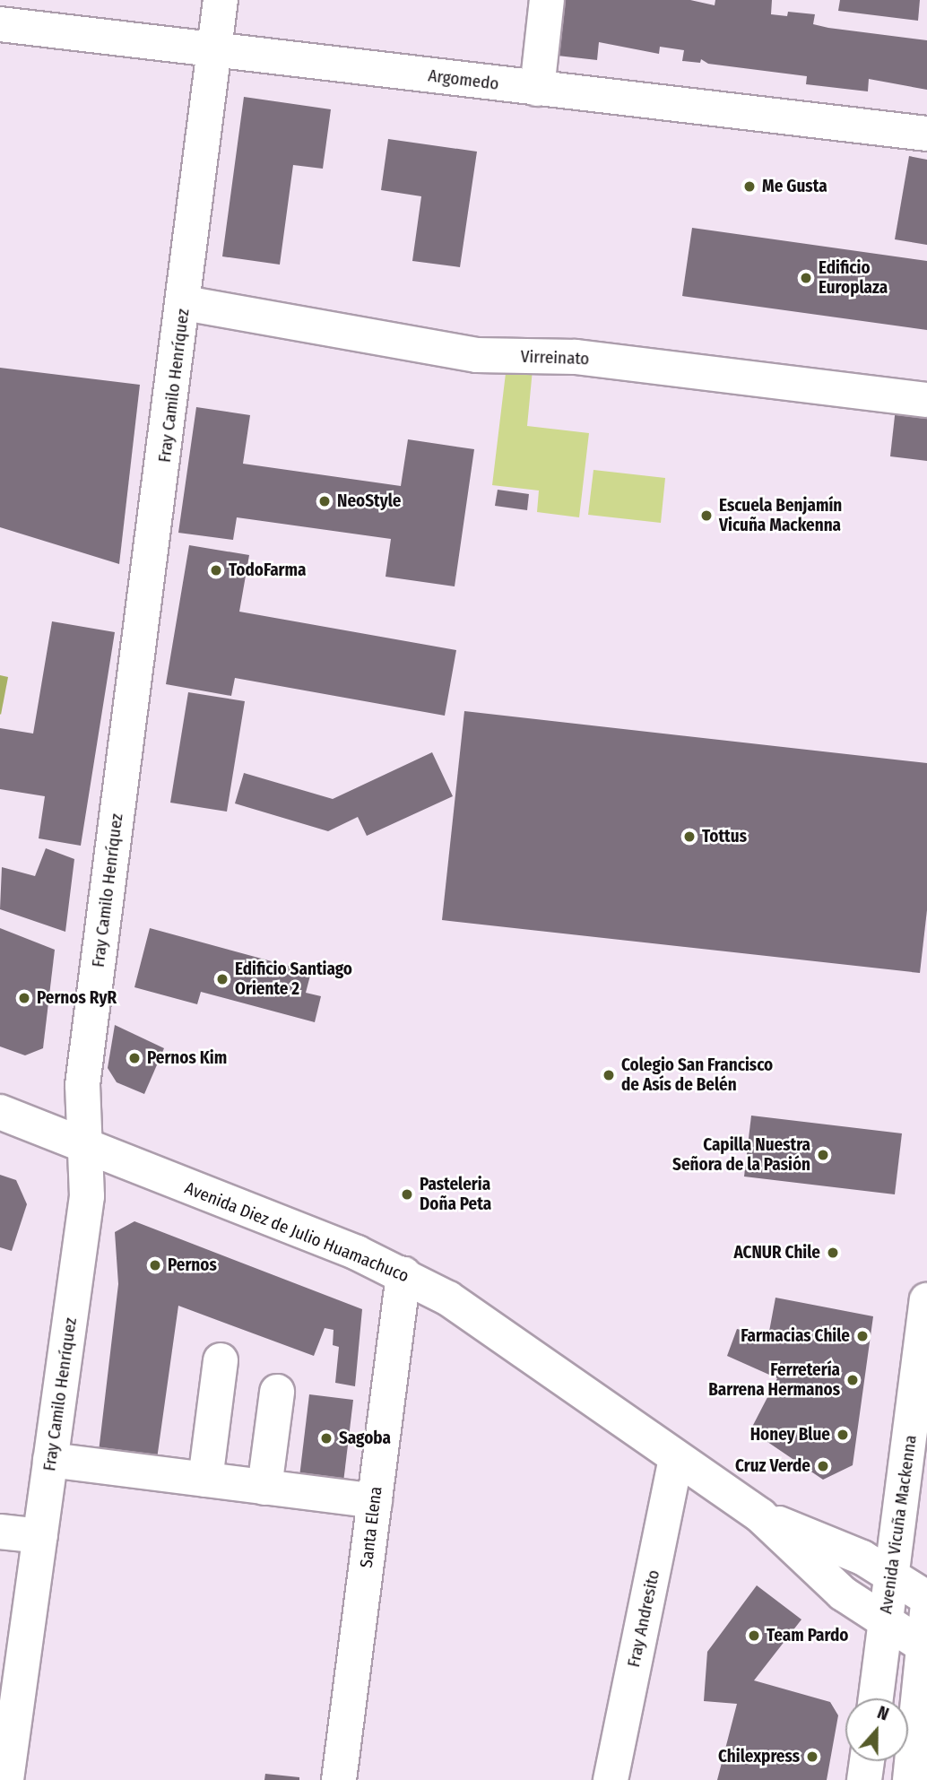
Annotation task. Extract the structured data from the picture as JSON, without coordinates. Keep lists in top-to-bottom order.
{
  "streets": {
    "street": [
      "Argomedo",
      "Virreinato",
      "Fray Camilo Henríquez",
      "Avenida Diez de Julio Huamachuco",
      "Avenida Vicuña Mackenna",
      "Santa Elena",
      "Fray Andresito"
    ]
  },
  "crossings": [
    ["Argomedo", "Fray Camilo Henríquez"],
    ["Virreinato", "Fray Camilo Henríquez"],
    ["Fray Camilo Henríquez", "Avenida Diez de Julio Huamachuco"],
    ["Avenida Diez de Julio Huamachuco", "Avenida Vicuña Mackenna"],
    ["Avenida Diez de Julio Huamachuco", "Santa Elena"],
    ["Avenida Diez de Julio Huamachuco", "Fray Andresito"]
  ],
  "places": [
    "Me Gusta",
    "Edificio Europlaza",
    "NeoStyle",
    "Escuela Benjamín Vicuña Mackenna",
    "TodoFarma",
    "Tottus",
    "Edificio Santiago Oriente 2",
    "Pernos RyR",
    "Pernos Kim",
    "Colegio San Francisco de Asís de Belén",
    "Capilla Nuestra Señora de la Pasión",
    "Pasteleria Doña Peta",
    "ACNUR Chile",
    "Pernos",
    "Farmacias Chile",
    "Ferretería Barrena Hermanos",
    "Honey Blue",
    "Sagoba",
    "Cruz Verde",
    "Team Pardo",
    "Chilexpress"
  ],
  "north": "top"
}
